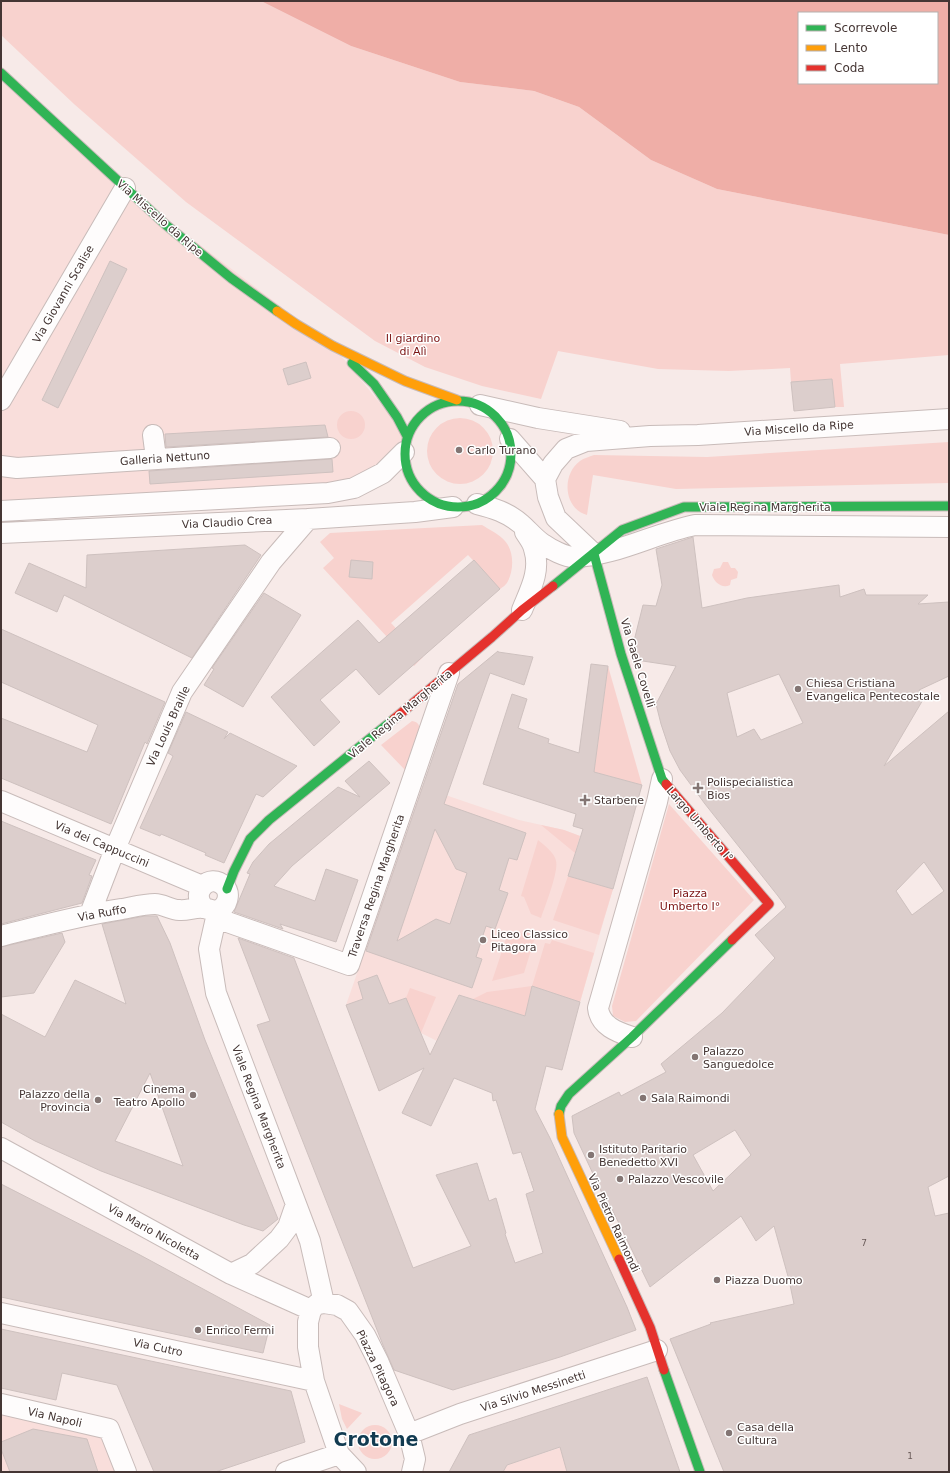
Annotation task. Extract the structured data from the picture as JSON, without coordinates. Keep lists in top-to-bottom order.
{
  "streets": {
    "street": [
      "Via Miscello da Ripe",
      "Via Giovanni Scalise",
      "Galleria Nettuno",
      "Viale Regina Margherita",
      "Via Claudio Crea",
      "Via Gaele Covelli",
      "Via Louis Braille",
      "Largo Umberto I°",
      "Via dei Cappuccini",
      "Traversa Regina Margherita",
      "Via Ruffo",
      "Via Pietro Raimondi",
      "Via Mario Nicoletta",
      "Via Cutro",
      "Piazza Pitagora",
      "Via Silvio Messinetti",
      "Via Napoli"
    ]
  },
  "crossings": [
    ["Via Miscello da Ripe", "Via Giovanni Scalise"],
    ["Viale Regina Margherita", "Via Gaele Covelli"],
    ["Viale Regina Margherita", "Via dei Cappuccini"],
    ["Viale Regina Margherita", "Traversa Regina Margherita"],
    ["Viale Regina Margherita", "Via Ruffo"],
    ["Viale Regina Margherita", "Via Mario Nicoletta"],
    ["Viale Regina Margherita", "Piazza Pitagora"],
    ["Via Claudio Crea", "Via Louis Braille"],
    ["Via Gaele Covelli", "Largo Umberto I°"],
    ["Via Louis Braille", "Via dei Cappuccini"],
    ["Via Louis Braille", "Via Ruffo"],
    ["Largo Umberto I°", "Via Pietro Raimondi"],
    ["Via dei Cappuccini", "Traversa Regina Margherita"],
    ["Via dei Cappuccini", "Via Ruffo"],
    ["Traversa Regina Margherita", "Via Ruffo"],
    ["Via Pietro Raimondi", "Via Silvio Messinetti"],
    ["Via Mario Nicoletta", "Piazza Pitagora"],
    ["Piazza Pitagora", "Via Silvio Messinetti"]
  ],
  "districts": ["Crotone"],
  "parks": ["Il giardino di Alì", "Piazza Umberto I°"],
  "places": {
    "other": [
      "Carlo Turano",
      "Chiesa Cristiana Evangelica Pentecostale",
      "Liceo Classico Pitagora",
      "Palazzo Sanguedolce",
      "Cinema Teatro Apollo",
      "Sala Raimondi",
      "Palazzo della Provincia",
      "Istituto Paritario Benedetto XVI",
      "Palazzo Vescovile",
      "Piazza Duomo",
      "Enrico Fermi",
      "Casa della Cultura"
    ],
    "health": ["Polispecialistica Bios", "Starbene"]
  },
  "house_numbers": ["7", "1"],
  "legend": ["Scorrevole", "Lento", "Coda"]
}
